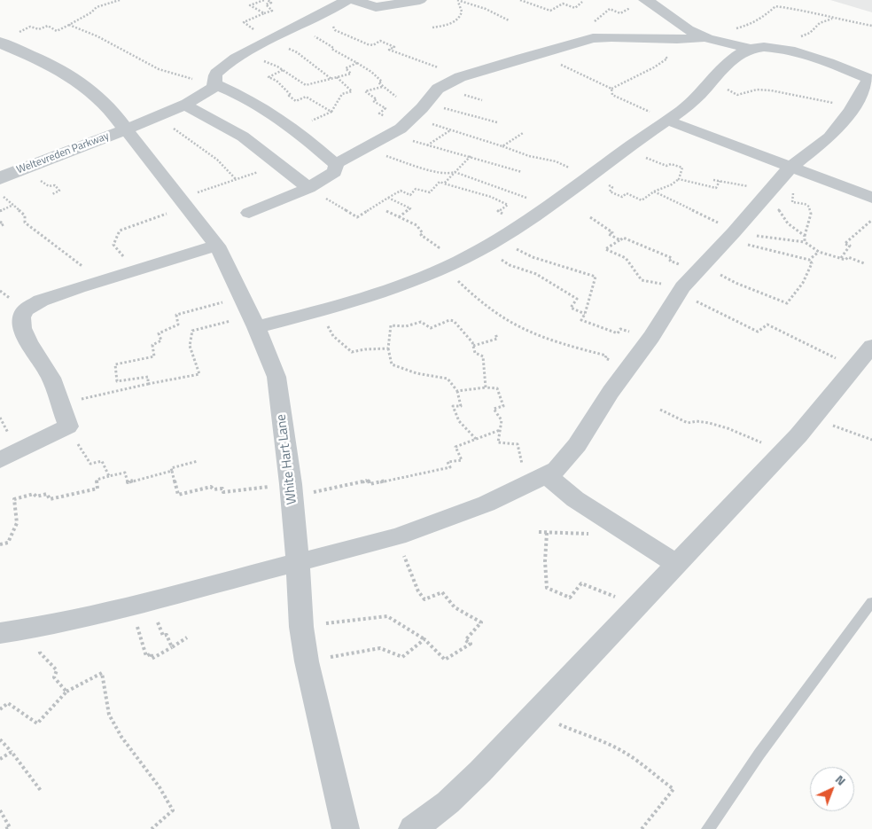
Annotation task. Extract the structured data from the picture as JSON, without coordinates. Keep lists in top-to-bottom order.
{
  "streets": {
    "street": ["Weltevreden Parkway", "White Hart Lane"]
  },
  "crossings": [
    ["Weltevreden Parkway", "White Hart Lane"]
  ],
  "north": "top right"
}
